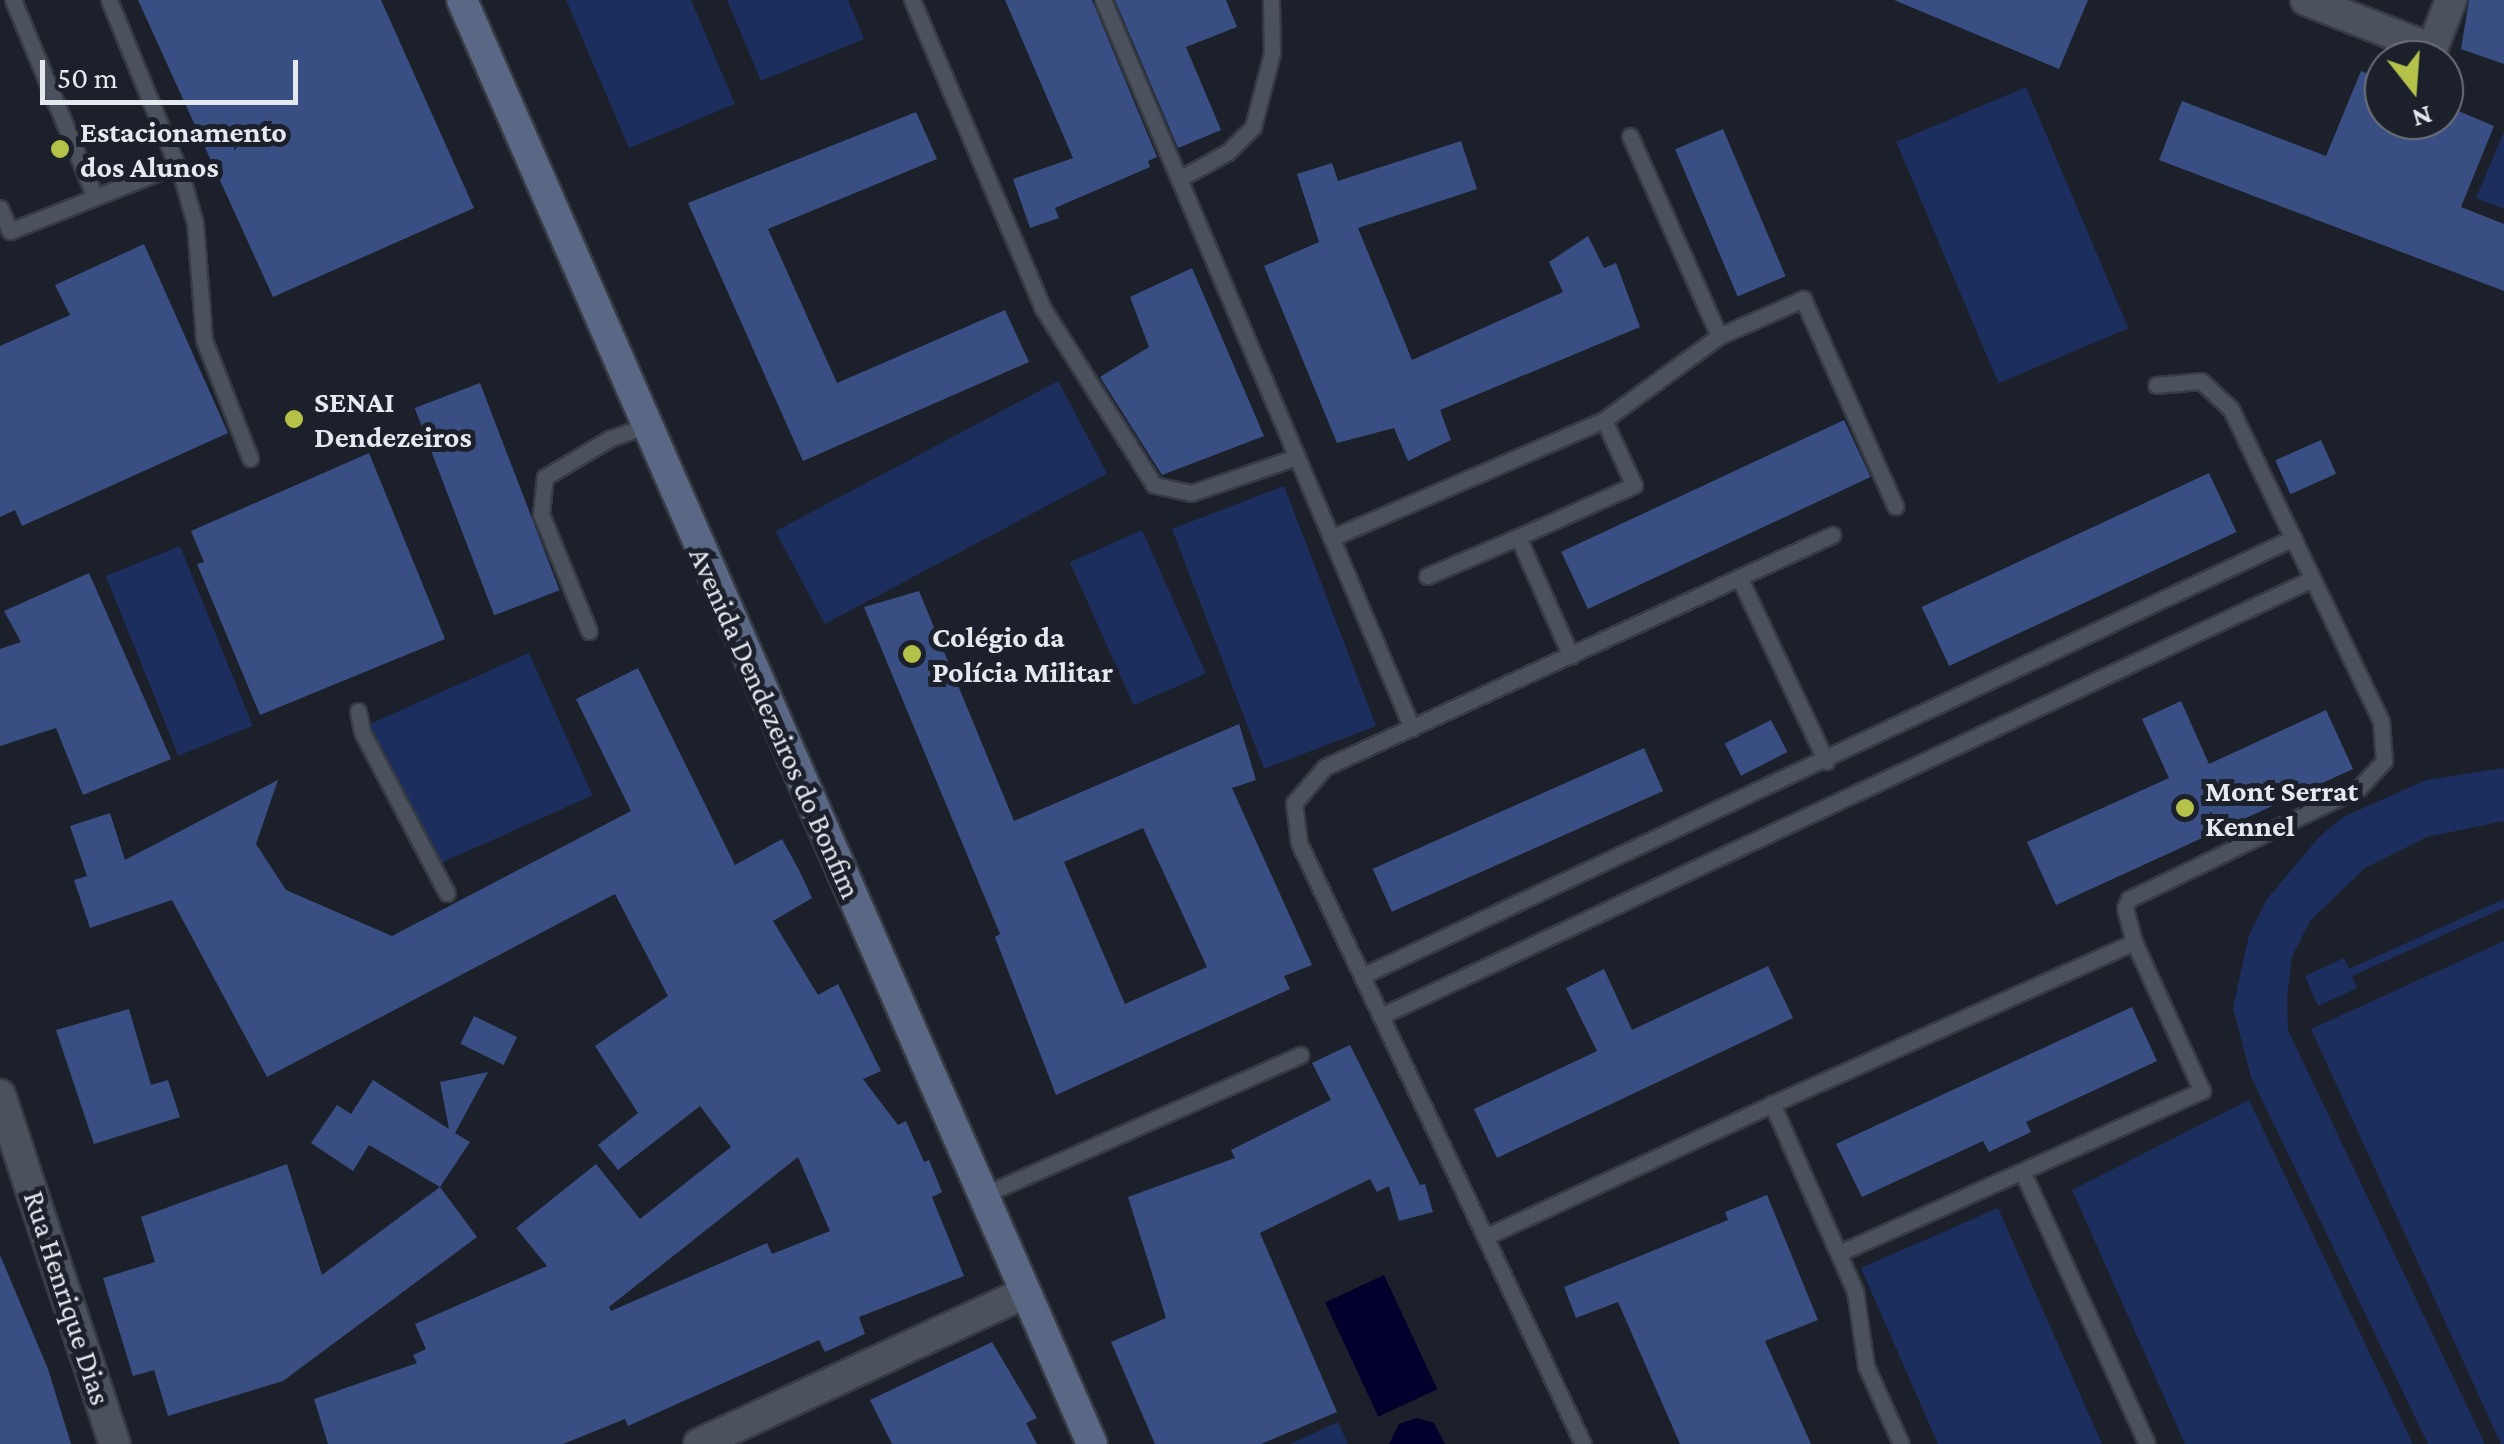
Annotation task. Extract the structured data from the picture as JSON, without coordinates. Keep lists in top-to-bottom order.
{
  "streets": {
    "main road": ["Avenida Dendezeiros do Bonfim"],
    "street": ["Rua Henrique Dias"]
  },
  "places": [
    "Estacionamento dos Alunos",
    "SENAI Dendezeiros",
    "Colégio da Polícia Militar",
    "Mont Serrat Kennel"
  ],
  "scale_bar": "50 m",
  "north": "bottom"
}
